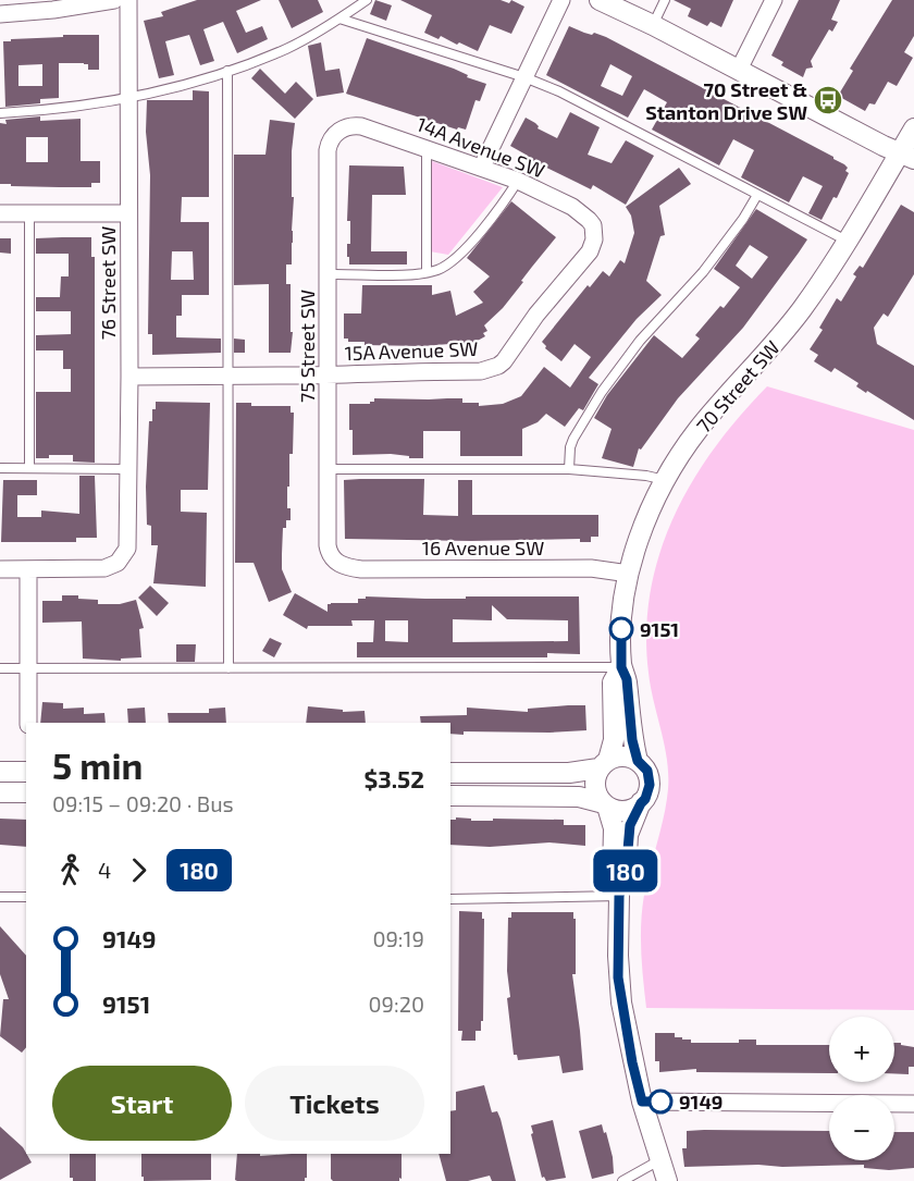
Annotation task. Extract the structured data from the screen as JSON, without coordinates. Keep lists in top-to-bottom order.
{
  "streets": {
    "street": [
      "14A Avenue SW",
      "76 Street SW",
      "75 Street SW",
      "15A Avenue SW",
      "70 Street SW",
      "16 Avenue SW"
    ]
  },
  "crossings": [
    ["14A Avenue SW", "75 Street SW"],
    ["14A Avenue SW", "15A Avenue SW"],
    ["76 Street SW", "15A Avenue SW"],
    ["75 Street SW", "15A Avenue SW"],
    ["75 Street SW", "16 Avenue SW"],
    ["70 Street SW", "16 Avenue SW"]
  ],
  "places": {
    "bus stop": ["70 Street & Stanton Drive SW"],
    "other": ["9151", "9149"]
  },
  "lines": ["bus line 180"],
  "page": {
    "on_map": "180",
    "heading": ["5 min", "09:15 – 09:20 · Bus", "$3.52"],
    "legs": ["4", "180"],
    "list": [
      {
        "name": "9149",
        "value": "09:19"
      },
      {
        "name": "9151",
        "value": "09:20"
      }
    ],
    "map_buttons": ["+", "−"],
    "buttons": ["Start", "Tickets"]
  }
}
